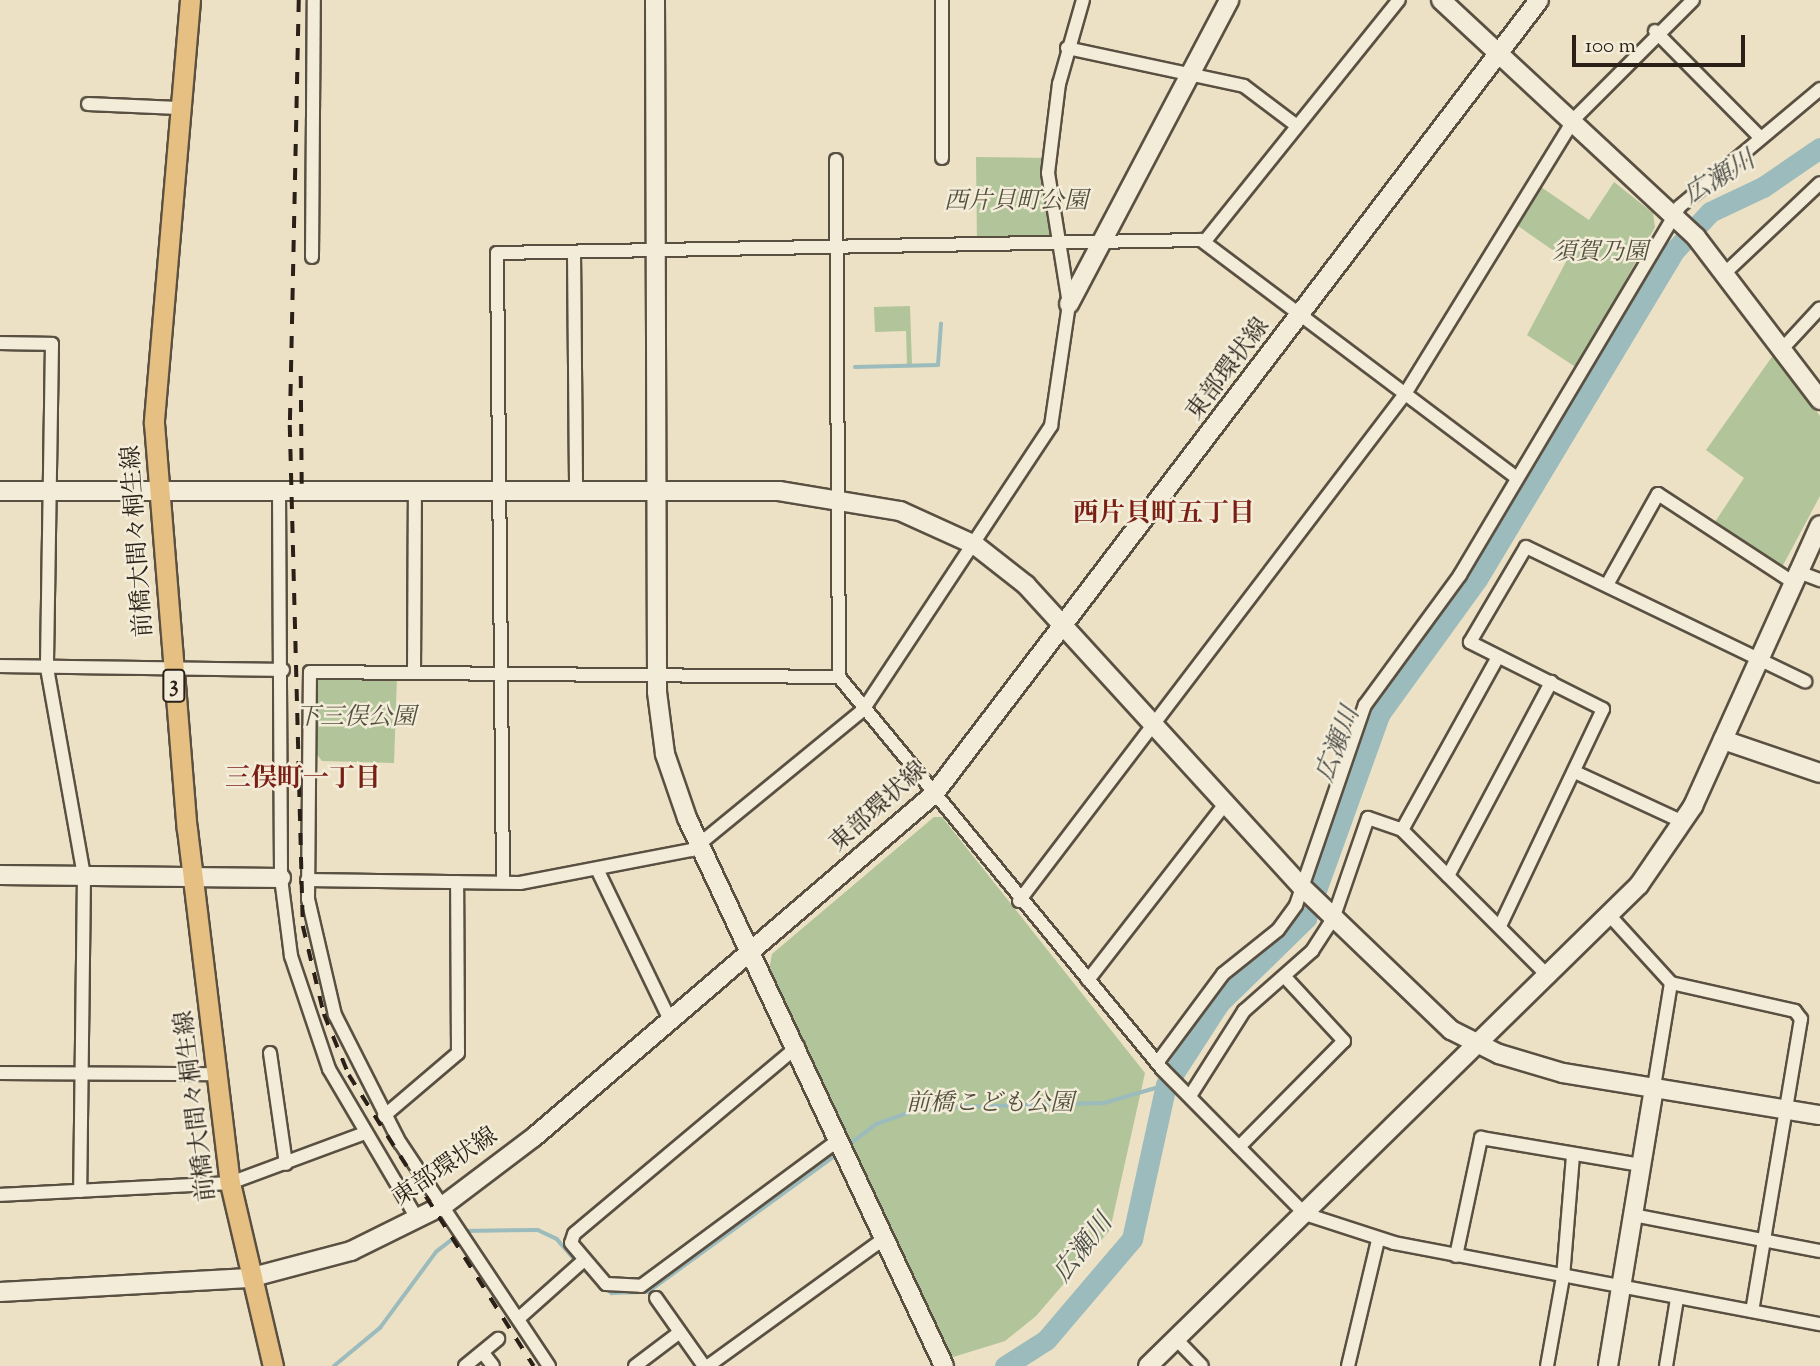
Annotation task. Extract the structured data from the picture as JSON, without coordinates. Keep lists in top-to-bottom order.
{
  "streets": {
    "main road": ["前橋大間々桐生線", "3"],
    "street": ["東部環状線"]
  },
  "crossings": [
    ["東部環状線", "前橋大間々桐生線"]
  ],
  "districts": ["西片貝町五丁目", "三俣町一丁目"],
  "water": ["広瀬川"],
  "parks": [
    "西片貝町公園",
    "須賀乃園",
    "下三俣公園",
    "前橋こども公園"
  ],
  "scale_bar": "100 m"
}
